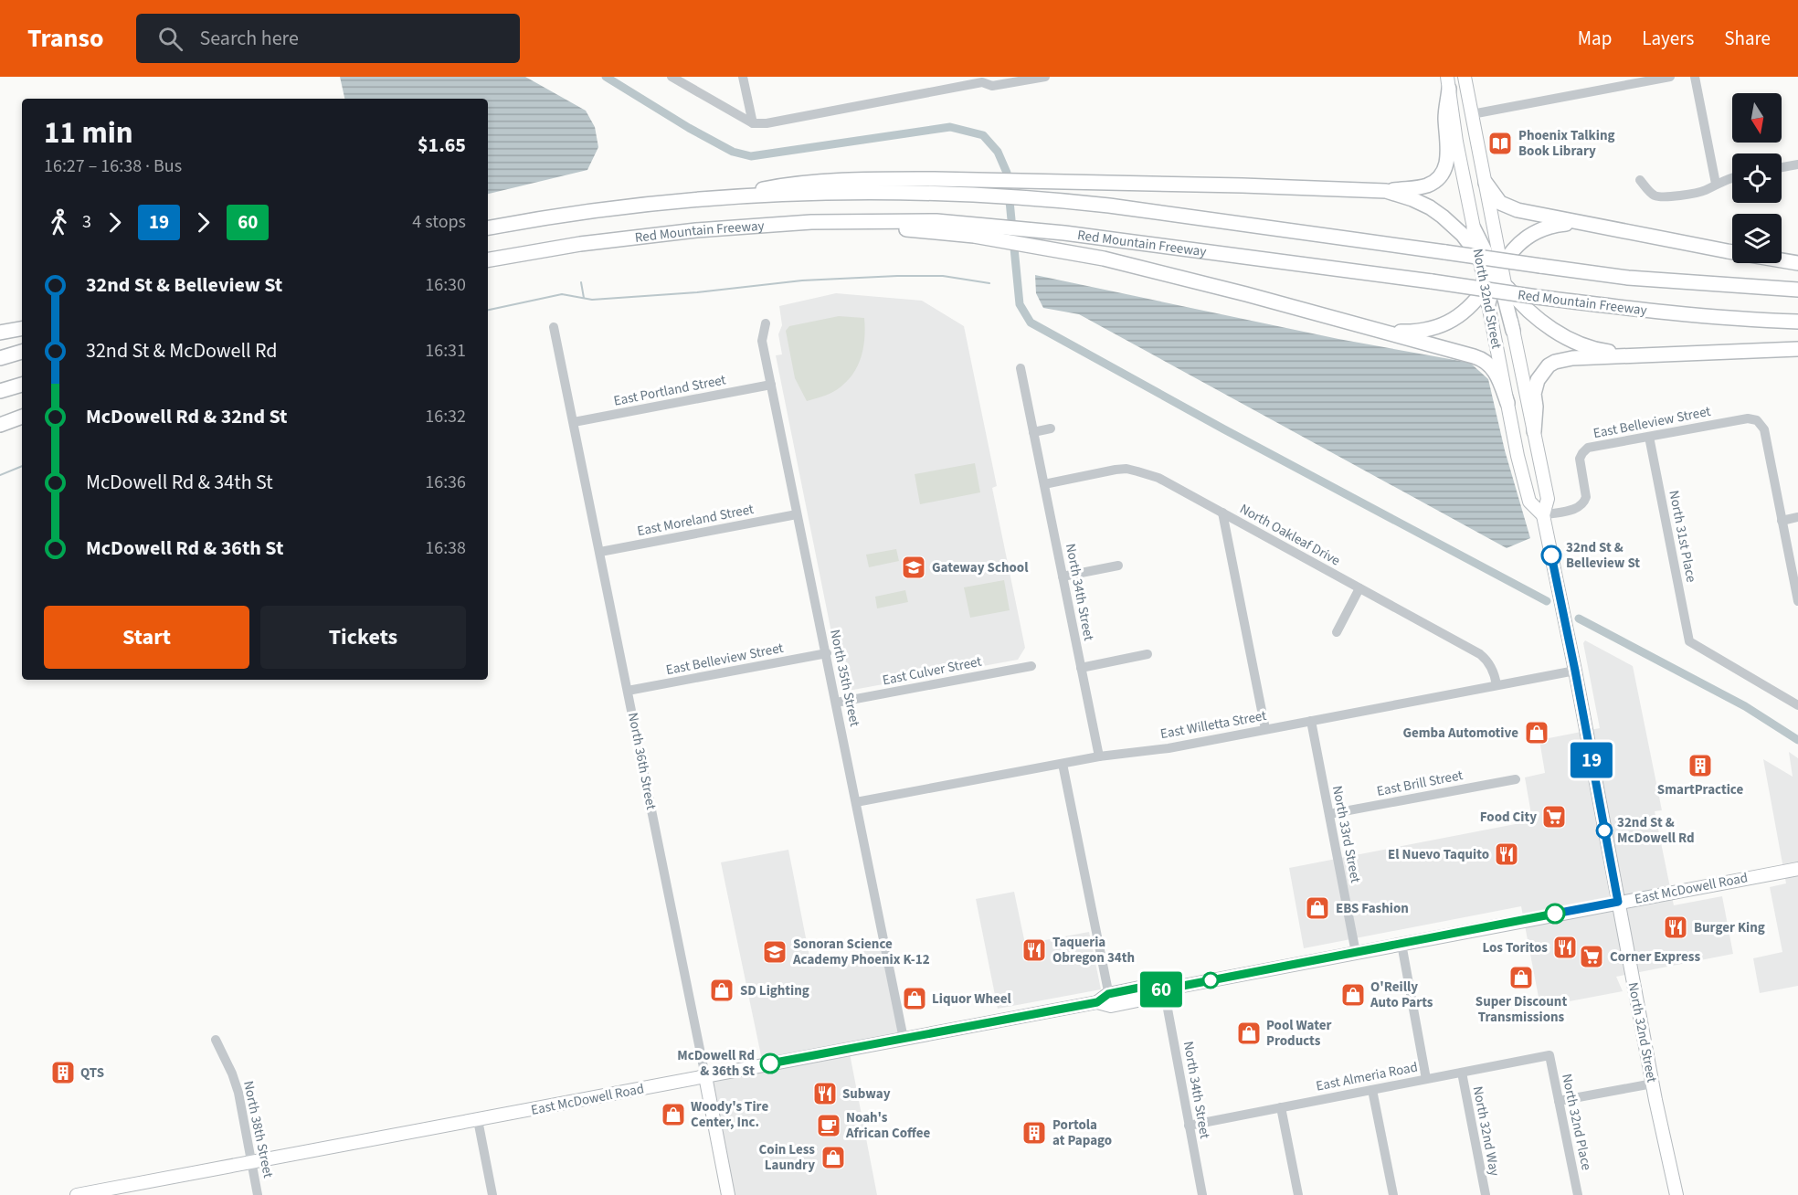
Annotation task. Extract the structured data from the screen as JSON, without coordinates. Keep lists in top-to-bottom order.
{
  "streets": {
    "highway": ["Red Mountain Freeway"],
    "main road": ["North 32nd Street", "North 36th Street", "East McDowell Road"],
    "street": [
      "East Portland Street",
      "East Belleview Street",
      "East Moreland Street",
      "North Oakleaf Drive",
      "North 31st Place",
      "North 34th Street",
      "East Culver Street",
      "North 35th Street",
      "East Willetta Street",
      "East Brill Street",
      "North 33rd Street",
      "East Almeria Road",
      "North 32nd Place",
      "North 38th Street",
      "North 32nd Way"
    ]
  },
  "crossings": [
    ["North 32nd Street", "East Belleview Street"],
    ["North 32nd Street", "East Willetta Street"],
    ["North 32nd Street", "East McDowell Road"],
    ["East Portland Street", "North 35th Street"],
    ["East Portland Street", "North 36th Street"],
    ["East Belleview Street", "North 31st Place"],
    ["East Belleview Street", "North 35th Street"],
    ["East Belleview Street", "North 36th Street"],
    ["East Moreland Street", "North 35th Street"],
    ["East Moreland Street", "North 36th Street"],
    ["North Oakleaf Drive", "North 34th Street"],
    ["North Oakleaf Drive", "East Willetta Street"],
    ["North 34th Street", "East Willetta Street"],
    ["North 34th Street", "East McDowell Road"],
    ["North 34th Street", "East Almeria Road"],
    ["East Culver Street", "North 35th Street"],
    ["North 35th Street", "East Willetta Street"],
    ["North 35th Street", "East McDowell Road"],
    ["East Willetta Street", "North 33rd Street"],
    ["North 36th Street", "East McDowell Road"],
    ["East Brill Street", "North 33rd Street"],
    ["North 33rd Street", "East McDowell Road"],
    ["East McDowell Road", "North 38th Street"],
    ["East Almeria Road", "North 32nd Place"],
    ["East Almeria Road", "North 32nd Way"]
  ],
  "places": {
    "library": ["Phoenix Talking Book Library"],
    "other": ["32nd St & Belleview St", "32nd St & McDowell Rd", "McDowell Rd & 36th St"],
    "school or university": ["Gateway School", "Sonoran Science Academy Phoenix K-12"],
    "shop": [
      "Gemba Automotive",
      "EBS Fashion",
      "Super Discount Transmissions",
      "SD Lighting",
      "O'Reilly Auto Parts",
      "Liquor Wheel",
      "Pool Water Products",
      "Woody's Tire Center, Inc.",
      "Coin Less Laundry"
    ],
    "building": ["SmartPractice", "QTS", "Portola at Papago"],
    "supermarket": ["Food City", "Corner Express"],
    "restaurant": [
      "El Nuevo Taquito",
      "Burger King",
      "Los Toritos",
      "Taqueria Obregon 34th",
      "Subway"
    ],
    "cafe": ["Noah's African Coffee"]
  },
  "lines": ["bus line 19", "bus line 60"],
  "north": "bottom",
  "page": {
    "header": "Transo",
    "search": "Search here",
    "nav": ["Map", "Layers", "Share"],
    "on_map": ["19", "60"],
    "heading": ["11 min", "16:27 – 16:38 · Bus", "$1.65"],
    "legs": [
      "3",
      "19",
      "60",
      "4 stops"
    ],
    "list": [
      {
        "name": "32nd St & Belleview St",
        "value": "16:30"
      },
      {
        "name": "32nd St & McDowell Rd",
        "value": "16:31"
      },
      {
        "name": "McDowell Rd & 32nd St",
        "value": "16:32"
      },
      {
        "name": "McDowell Rd & 34th St",
        "value": "16:36"
      },
      {
        "name": "McDowell Rd & 36th St",
        "value": "16:38"
      }
    ],
    "buttons": ["Start", "Tickets"]
  }
}
